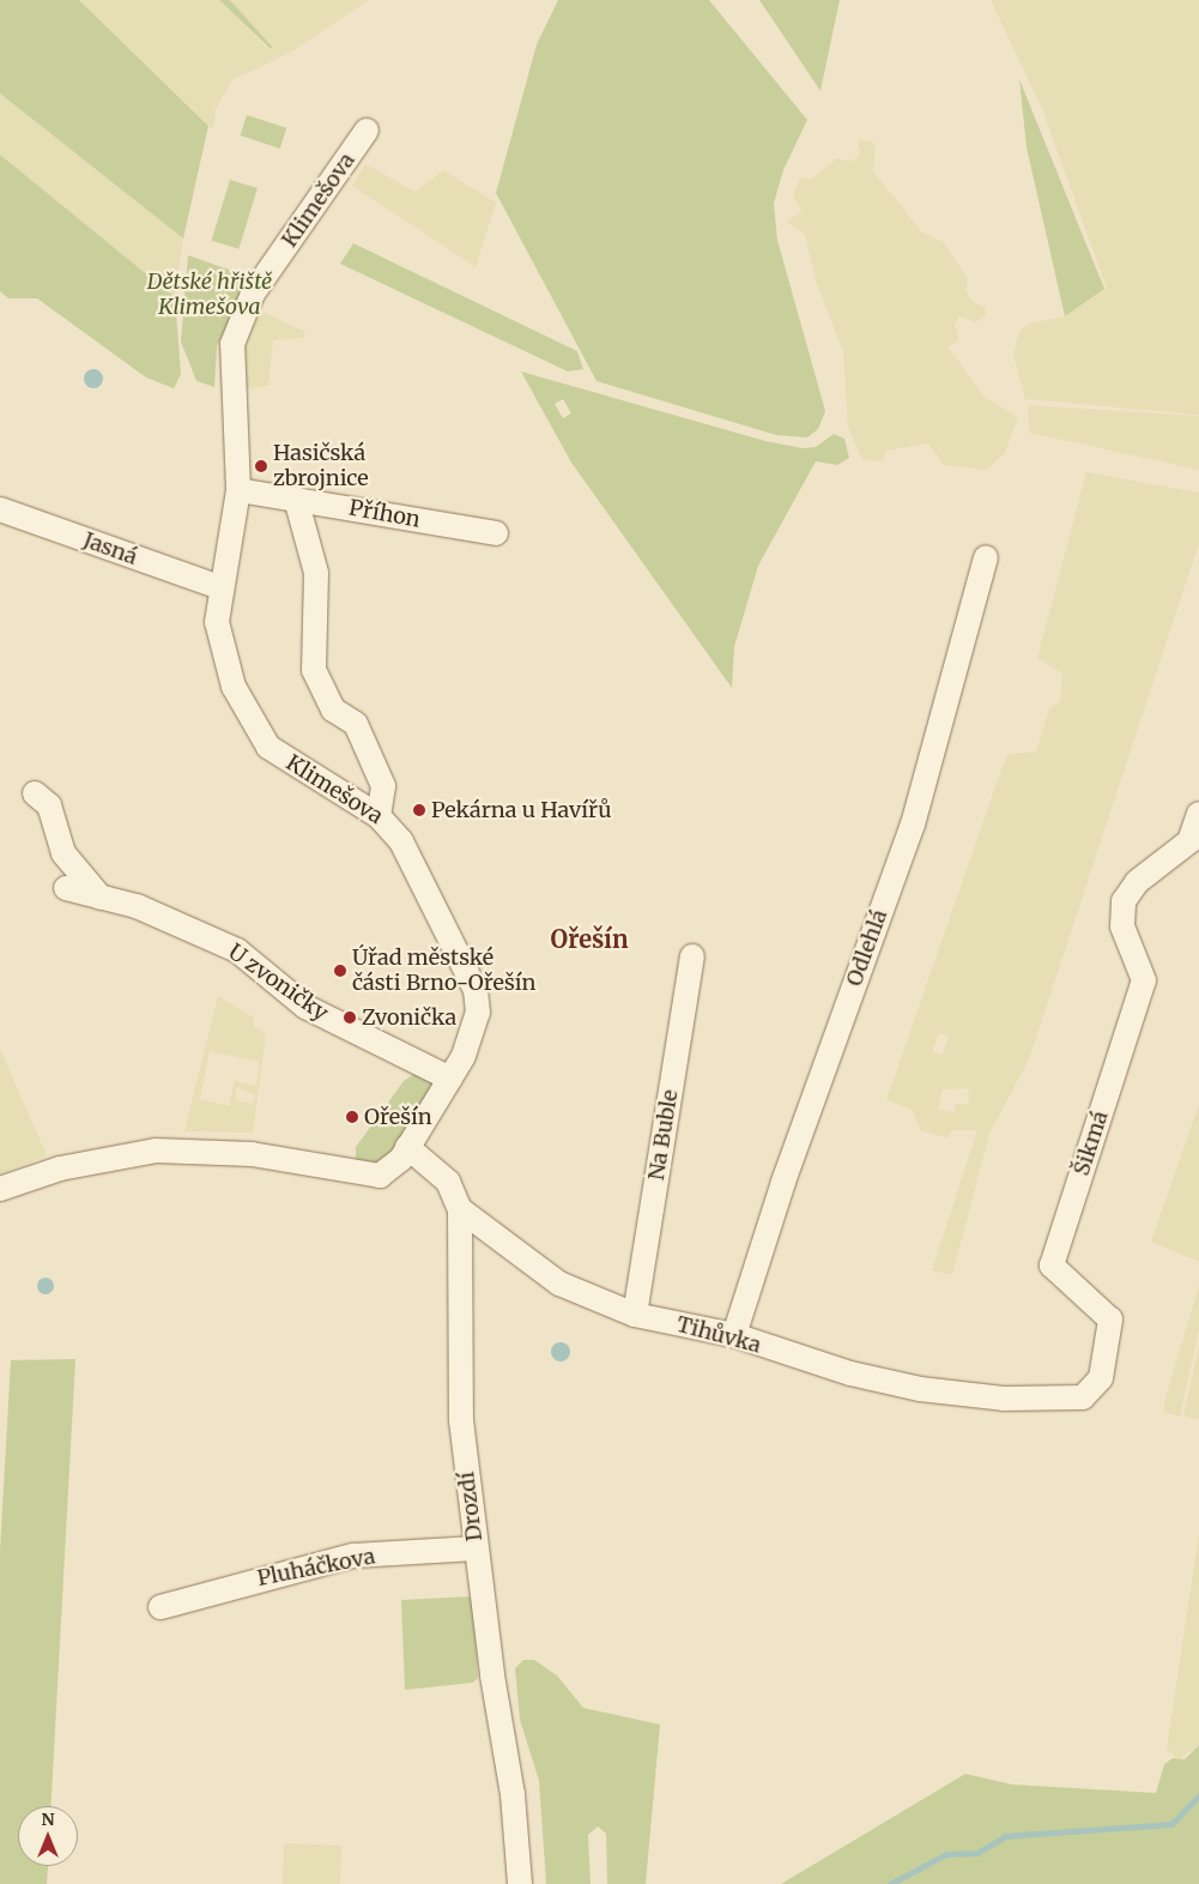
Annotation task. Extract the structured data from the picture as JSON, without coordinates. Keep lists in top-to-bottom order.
{
  "streets": {
    "street": [
      "Klimešova",
      "Příhon",
      "Jasná",
      "Odlehlá",
      "U zvoničky",
      "Na Buble",
      "Šikmá",
      "Tihůvka",
      "Drozdí",
      "Pluháčkova"
    ]
  },
  "crossings": [
    ["Klimešova", "Příhon"],
    ["Klimešova", "Jasná"],
    ["Klimešova", "U zvoničky"],
    ["Klimešova", "Drozdí"],
    ["Odlehlá", "Tihůvka"],
    ["Na Buble", "Tihůvka"],
    ["Šikmá", "Tihůvka"],
    ["Tihůvka", "Drozdí"],
    ["Drozdí", "Pluháčkova"]
  ],
  "districts": ["Ořešín"],
  "parks": ["Dětské hřiště Klimešova"],
  "places": [
    "Hasičská zbrojnice",
    "Pekárna u Havířů",
    "Úřad městské části Brno-Ořešín",
    "Zvonička",
    "Ořešín"
  ],
  "north": "top"
}
